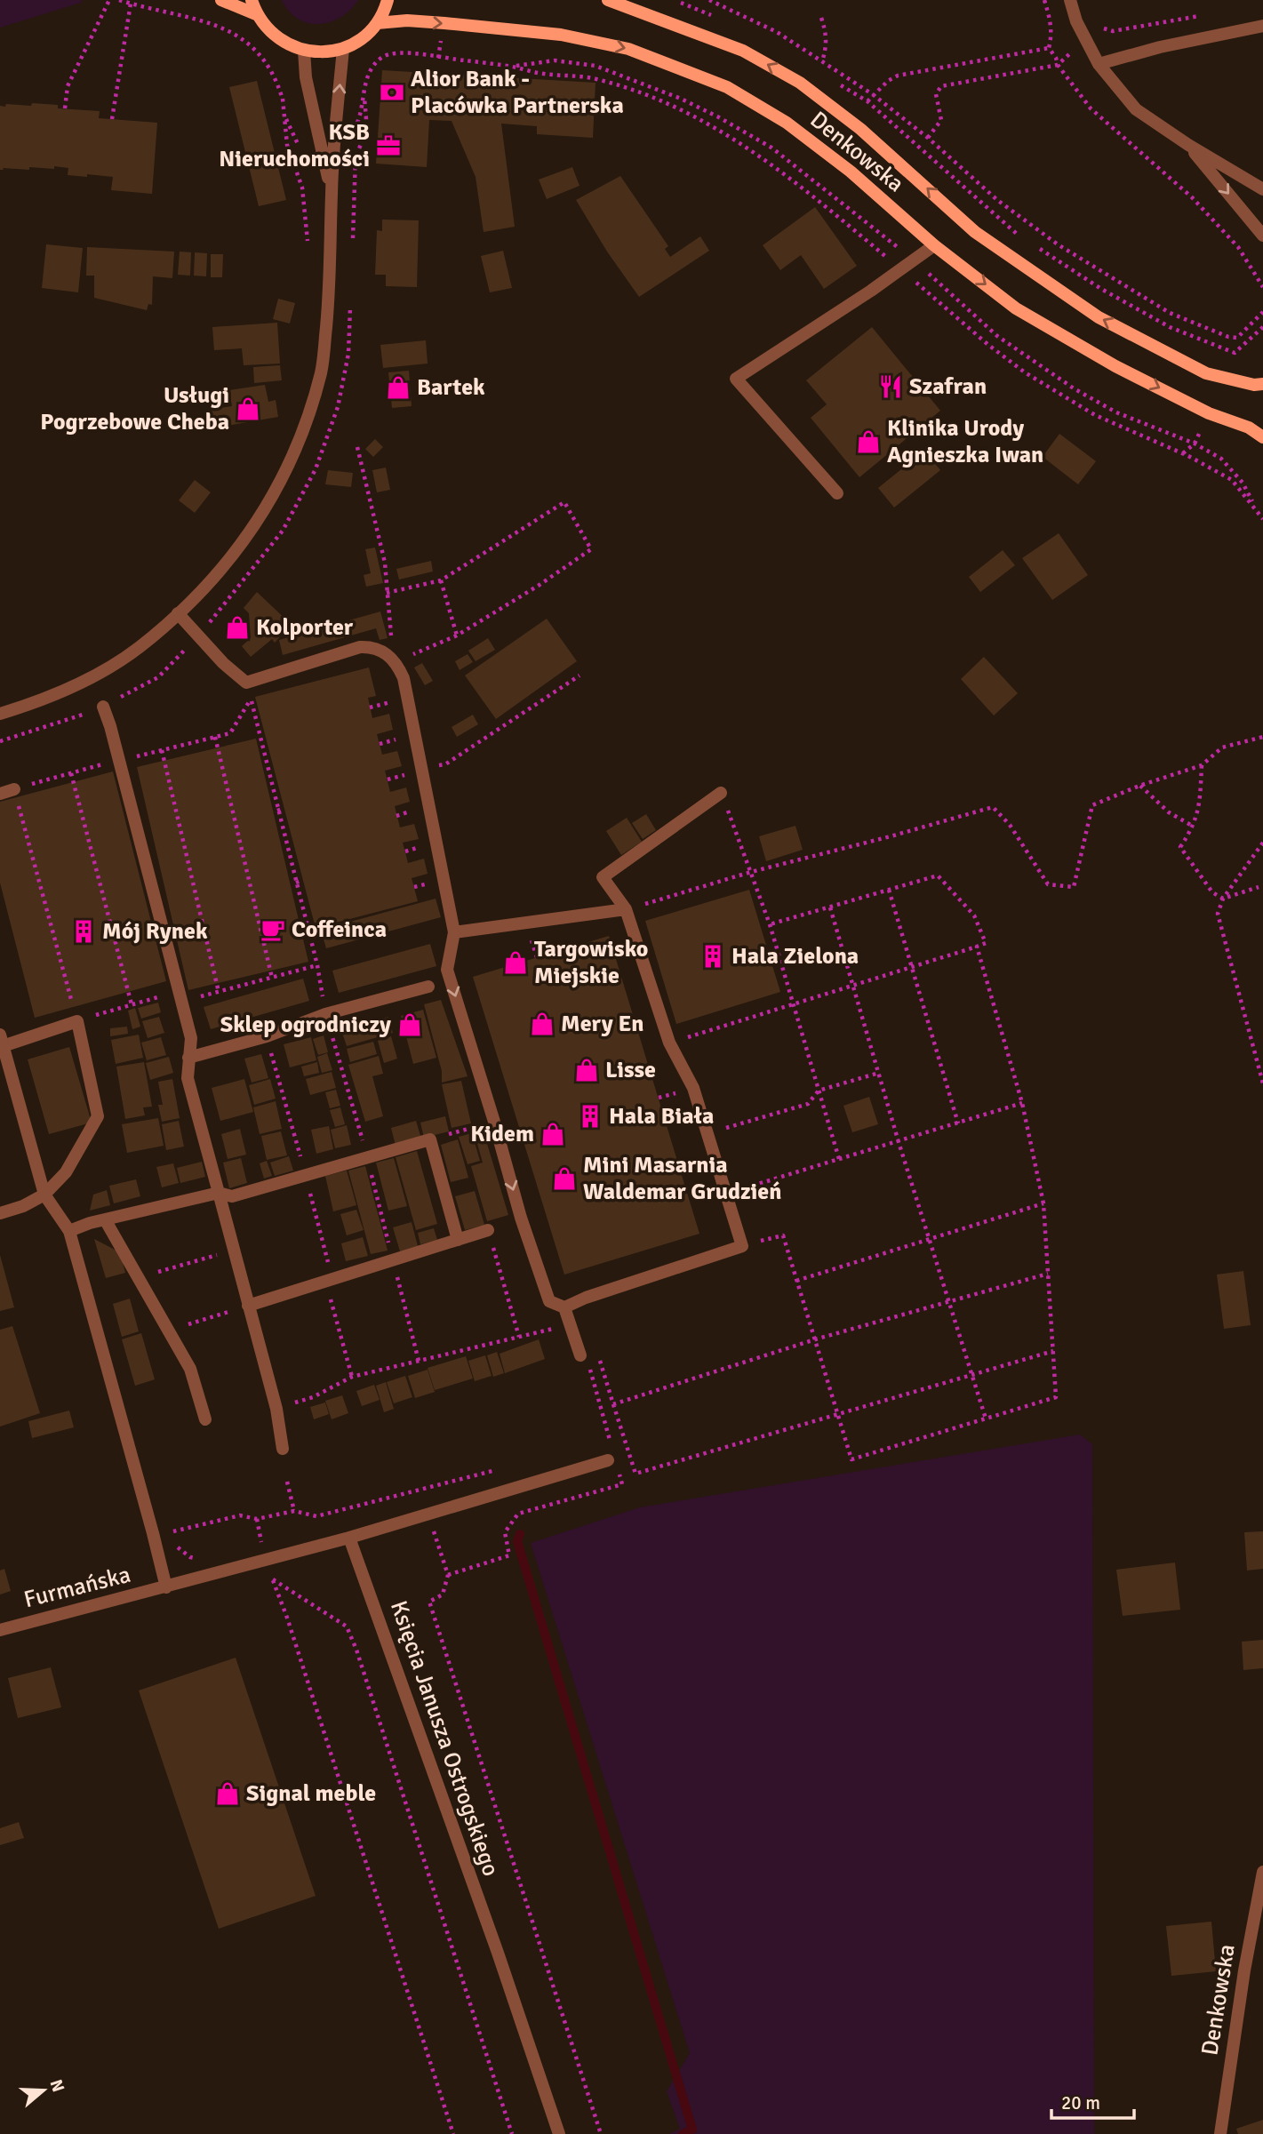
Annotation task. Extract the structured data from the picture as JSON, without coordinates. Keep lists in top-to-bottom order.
{
  "streets": {
    "main road": ["Denkowska"],
    "street": ["Furmańska", "Księcia Janusza Ostrogskiego"]
  },
  "places": {
    "bank": ["Alior Bank - Placówka Partnerska"],
    "office": ["KSB Nieruchomości"],
    "restaurant": ["Szafran"],
    "shop": [
      "Bartek",
      "Usługi Pogrzebowe Cheba",
      "Klinika Urody Agnieszka Iwan",
      "Kolporter",
      "Targowisko Miejskie",
      "Mery En",
      "Sklep ogrodniczy",
      "Lisse",
      "Kidem",
      "Mini Masarnia Waldemar Grudzień",
      "Signal meble"
    ],
    "cafe": ["Coffeinca"],
    "building": ["Mój Rynek", "Hala Zielona", "Hala Biała"]
  },
  "scale_bar": "20 m",
  "north": "right"
}
